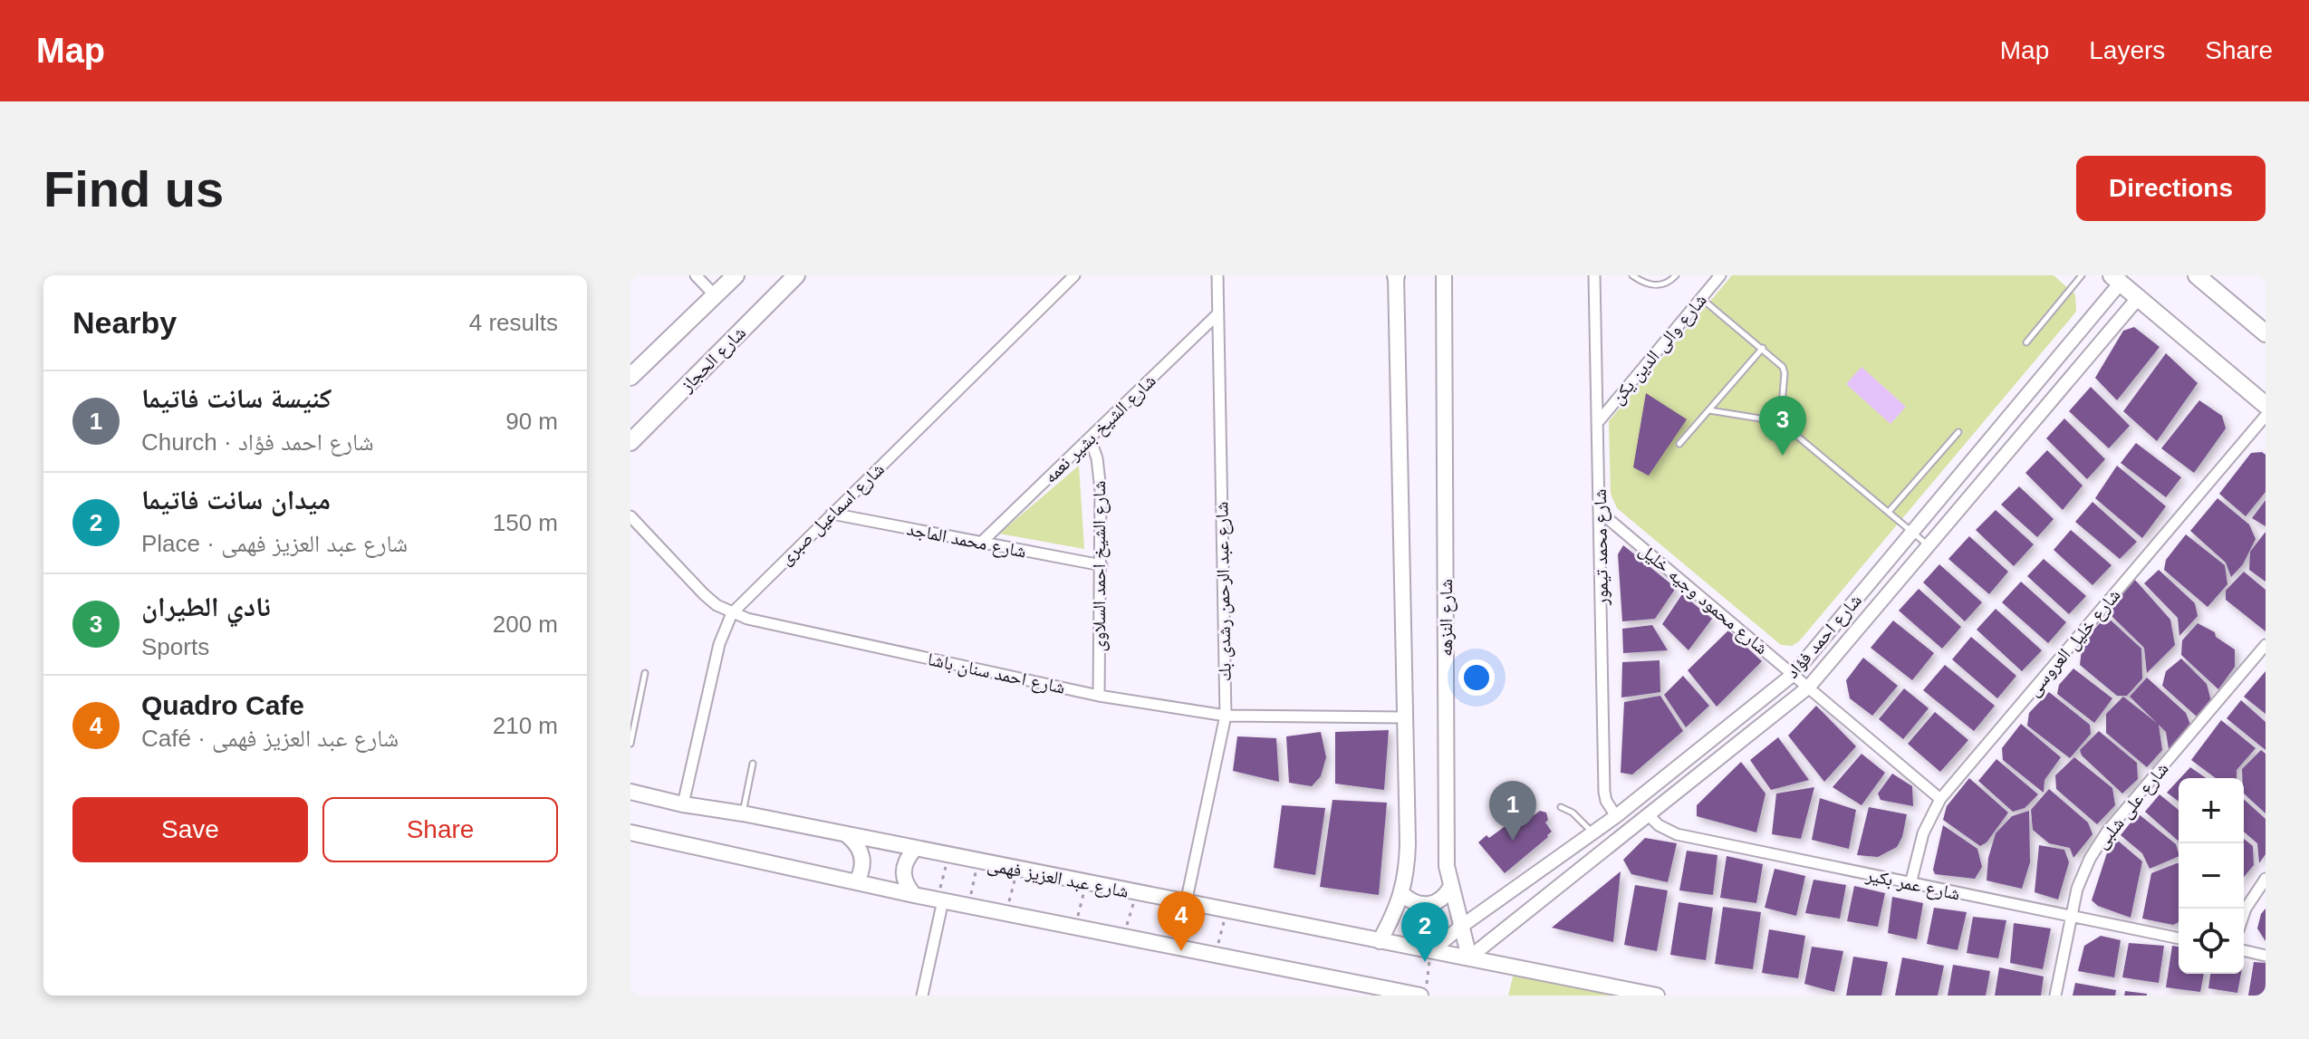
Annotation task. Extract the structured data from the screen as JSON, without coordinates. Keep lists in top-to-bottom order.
{
  "streets": {
    "main road": ["شارع الحجاز", "شارع النزهه", "شارع عبد العزيز فهمى"],
    "street": [
      "شارع والى الدين يكن",
      "شارع الشيخ بشير نعمه",
      "شارع اسماعيل صبرى",
      "شارع محمد الماجد",
      "شارع محمد تيمور",
      "شارع الشيخ احمد السلاوى",
      "شارع عبد الرحمن رشدى بك",
      "شارع محمود وجيه خليل",
      "شارع احمد فؤاد",
      "شارع خليل العروسى",
      "شارع احمد سنان باشا",
      "شارع على شلبى",
      "شارع عمر بكير"
    ]
  },
  "crossings": [
    ["شارع والى الدين يكن", "شارع محمد تيمور"],
    ["شارع الشيخ بشير نعمه", "شارع محمد الماجد"],
    ["شارع الشيخ بشير نعمه", "شارع الشيخ احمد السلاوى"],
    ["شارع الشيخ بشير نعمه", "شارع عبد الرحمن رشدى بك"],
    ["شارع اسماعيل صبرى", "شارع محمد الماجد"],
    ["شارع اسماعيل صبرى", "شارع احمد سنان باشا"],
    ["شارع اسماعيل صبرى", "شارع عبد العزيز فهمى"],
    ["شارع محمد الماجد", "شارع الشيخ احمد السلاوى"],
    ["شارع محمد تيمور", "شارع محمود وجيه خليل"],
    ["شارع محمد تيمور", "شارع احمد فؤاد"],
    ["شارع الشيخ احمد السلاوى", "شارع احمد سنان باشا"],
    ["شارع عبد الرحمن رشدى بك", "شارع احمد سنان باشا"],
    ["شارع عبد الرحمن رشدى بك", "شارع عبد العزيز فهمى"],
    ["شارع محمود وجيه خليل", "شارع احمد فؤاد"],
    ["شارع محمود وجيه خليل", "شارع خليل العروسى"],
    ["شارع النزهه", "شارع احمد فؤاد"],
    ["شارع النزهه", "شارع عبد العزيز فهمى"],
    ["شارع احمد فؤاد", "شارع عبد العزيز فهمى"],
    ["شارع احمد فؤاد", "شارع عمر بكير"],
    ["شارع خليل العروسى", "شارع عمر بكير"],
    ["شارع على شلبى", "شارع عمر بكير"]
  ],
  "page": {
    "header": "Map",
    "nav": ["Map", "Layers", "Share"],
    "buttons": [
      "Directions",
      ["Save", "Share"]
    ],
    "title": "Find us",
    "heading": ["Nearby", "4 results"],
    "list": [
      {
        "mark": "1",
        "name": "كنيسة سانت فاتيما",
        "note": "Church · شارع احمد فؤاد",
        "value": "90 m"
      },
      {
        "mark": "2",
        "name": "ميدان سانت فاتيما",
        "note": "Place · شارع عبد العزيز فهمى",
        "value": "150 m"
      },
      {
        "mark": "3",
        "name": "نادي الطيران",
        "note": "Sports",
        "value": "200 m"
      },
      {
        "mark": "4",
        "name": "Quadro Cafe",
        "note": "Café · شارع عبد العزيز فهمى",
        "value": "210 m"
      }
    ],
    "pins": [
      "3",
      "1",
      "4",
      "2"
    ],
    "map_buttons": ["+", "−"]
  }
}
